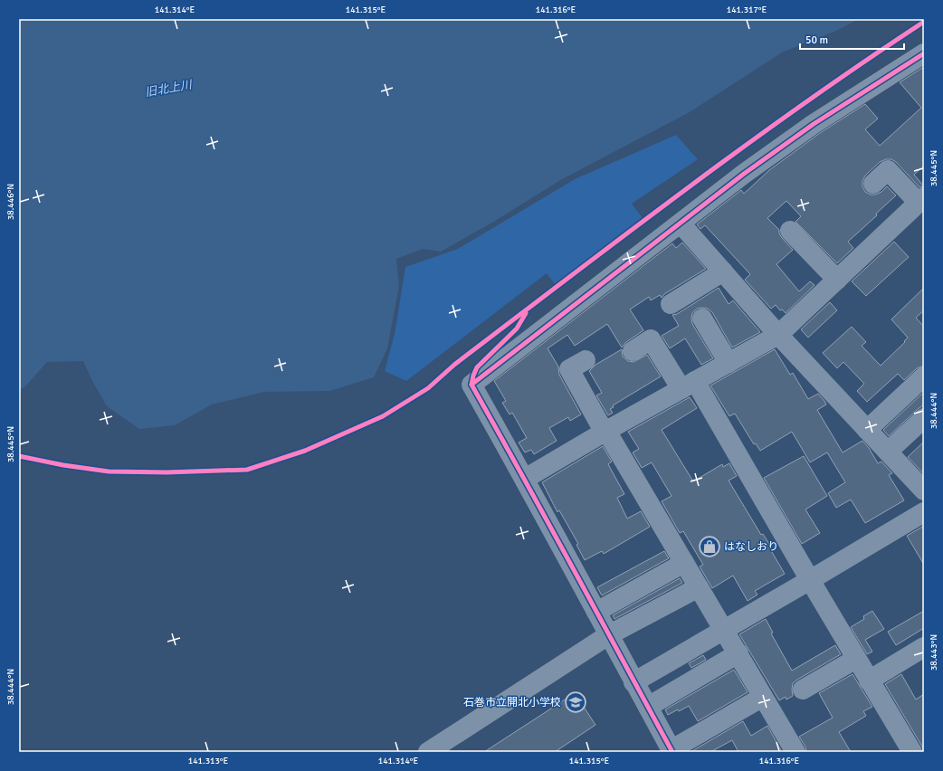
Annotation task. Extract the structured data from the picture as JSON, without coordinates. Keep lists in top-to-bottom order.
{
  "water": ["旧北上川"],
  "places": {
    "shop": ["はなしおり"],
    "school or university": ["石巻市立開北小学校"]
  },
  "scale_bar": "50 m",
  "coordinates": [
    "141.314°E",
    "141.315°E",
    "141.316°E",
    "141.317°E",
    "38.445°N",
    "38.446°N",
    "38.444°N",
    "38.443°N",
    "141.313°E"
  ]
}
